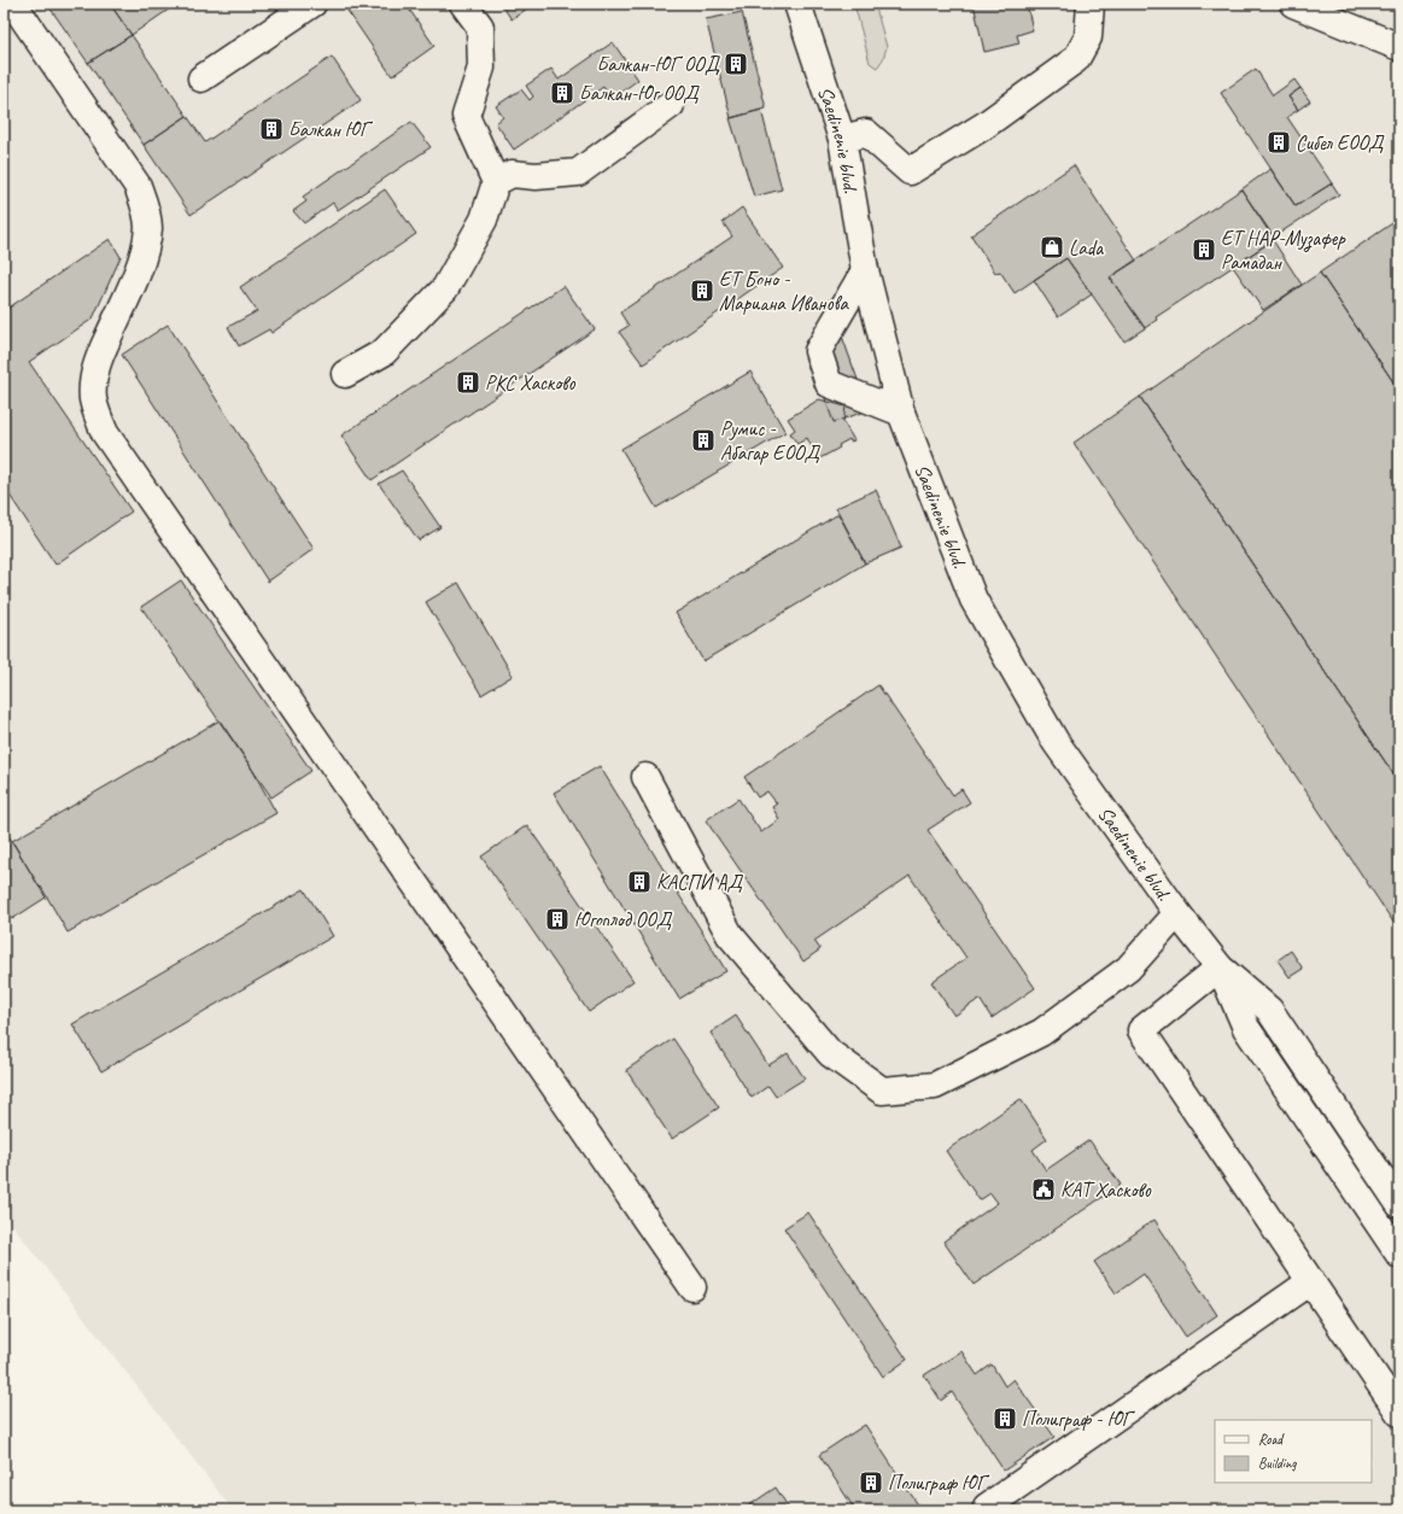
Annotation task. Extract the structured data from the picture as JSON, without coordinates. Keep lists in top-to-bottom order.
{
  "streets": {
    "main road": ["Saedinenie blvd."]
  },
  "places": {
    "building": [
      "Балкан-ЮГ ООД",
      "Балкан-Юг ООД",
      "Балкан ЮГ",
      "Сибел ЕООД",
      "ЕТ НАР-Музафер Рамадан",
      "ЕТ Боно - Мариана Иванова",
      "РКС Хасково",
      "Румис - Абагар ЕООД",
      "КАСПИ АД",
      "Югоплод ООД",
      "Полиграф - ЮГ",
      "Полиграф ЮГ"
    ],
    "shop": ["Lada"],
    "public building": ["КАТ Хасково"]
  },
  "legend": ["Road", "Building"]
}
